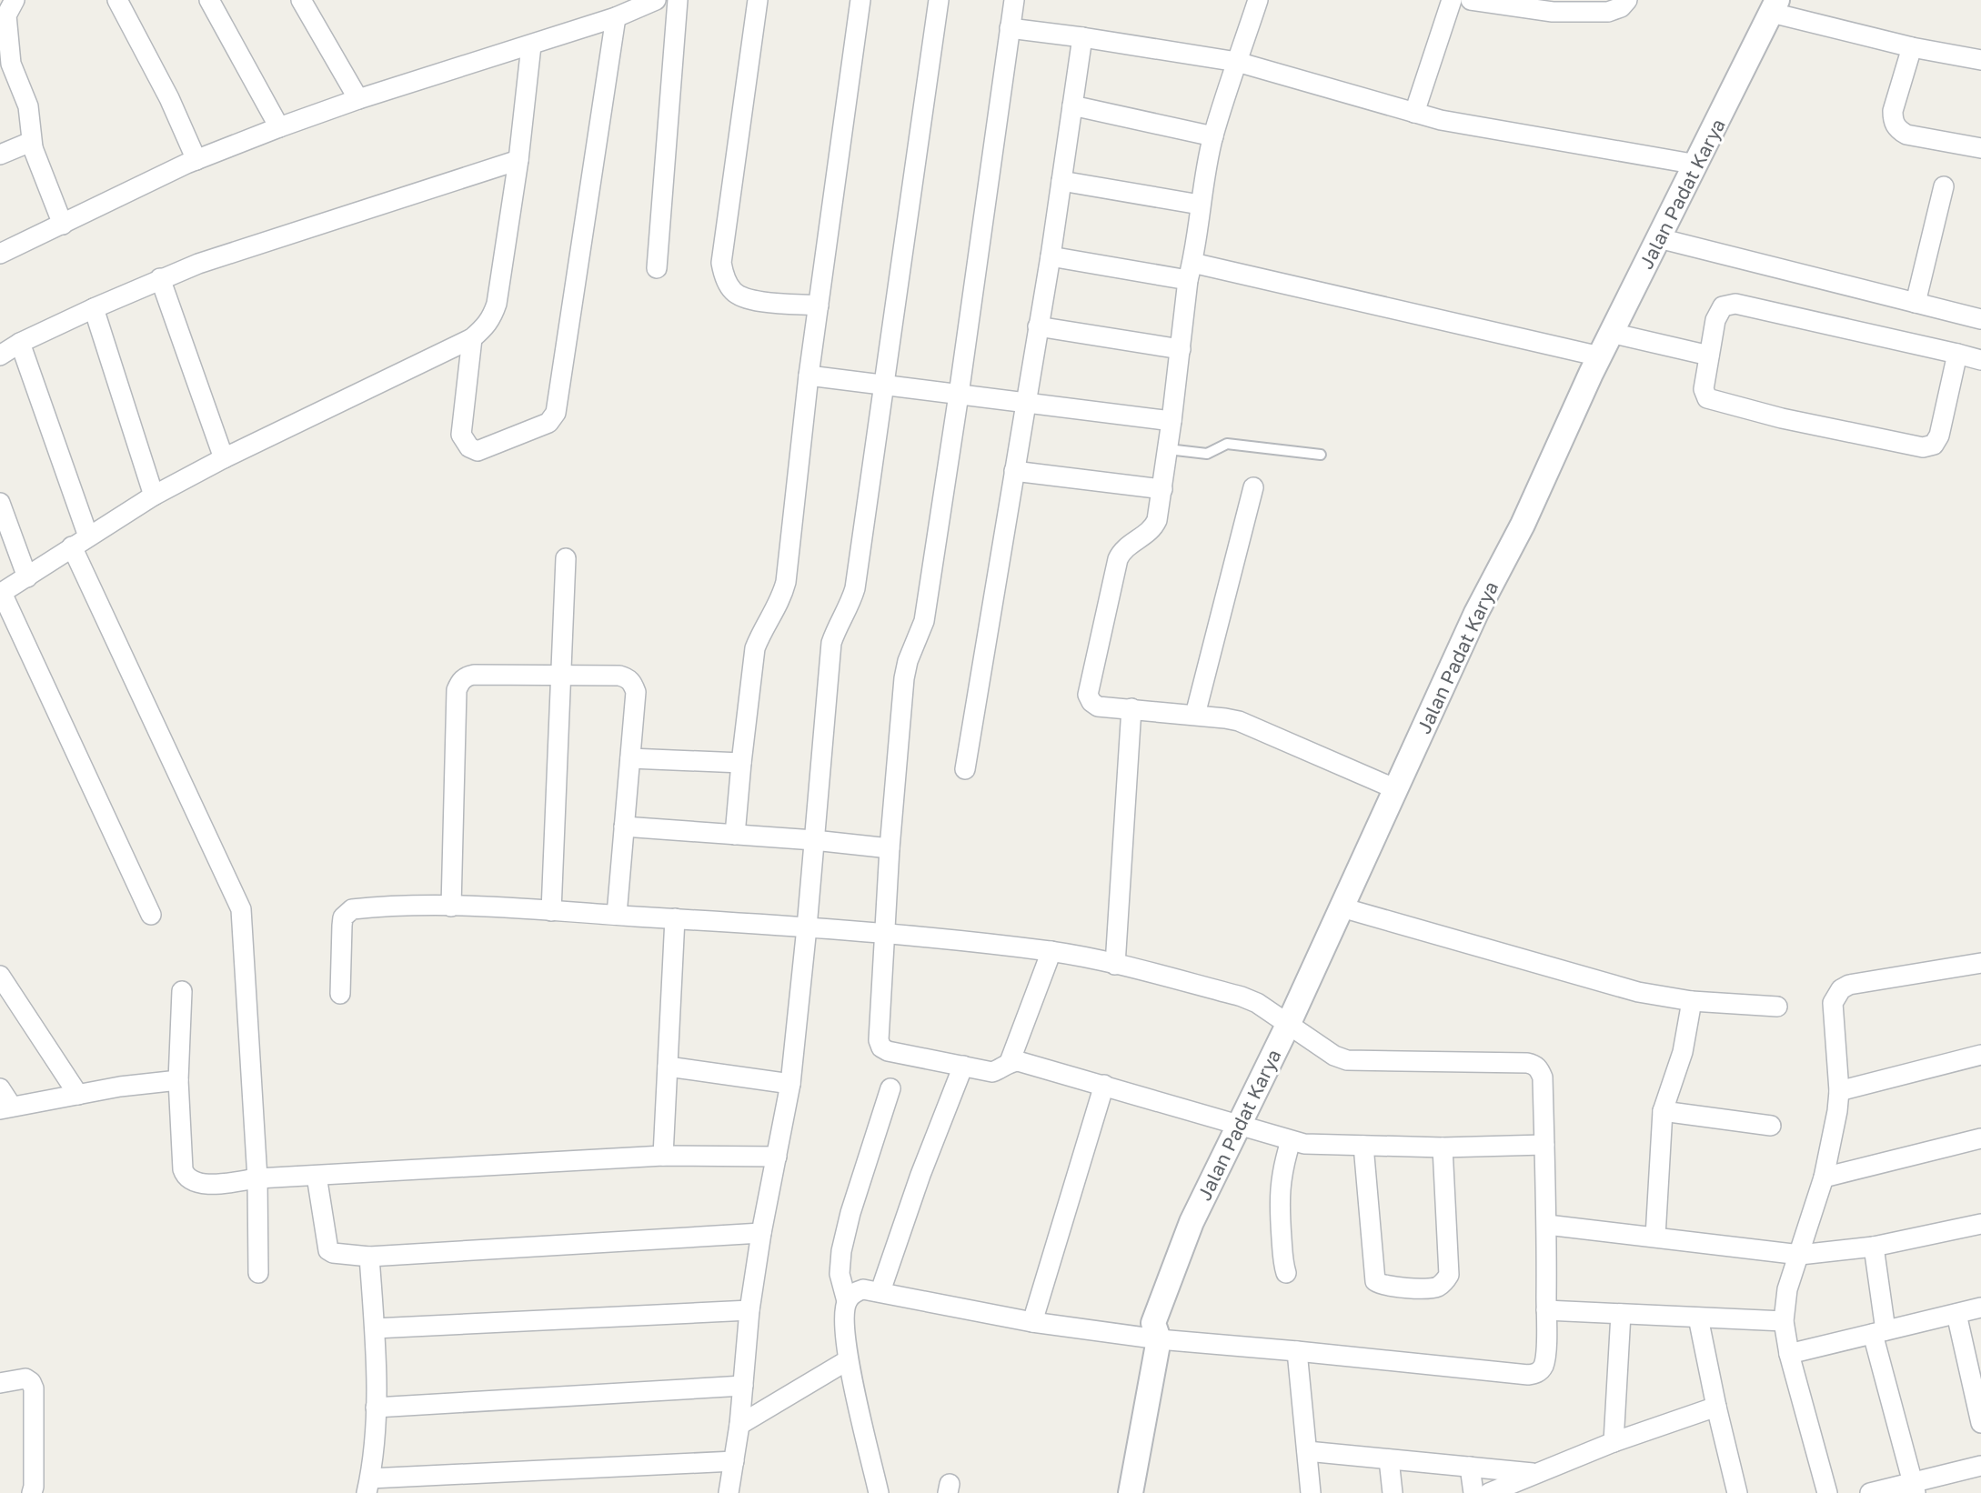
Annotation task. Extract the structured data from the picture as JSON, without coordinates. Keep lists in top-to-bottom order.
{
  "streets": {
    "street": ["Jalan Padat Karya"]
  }
}
